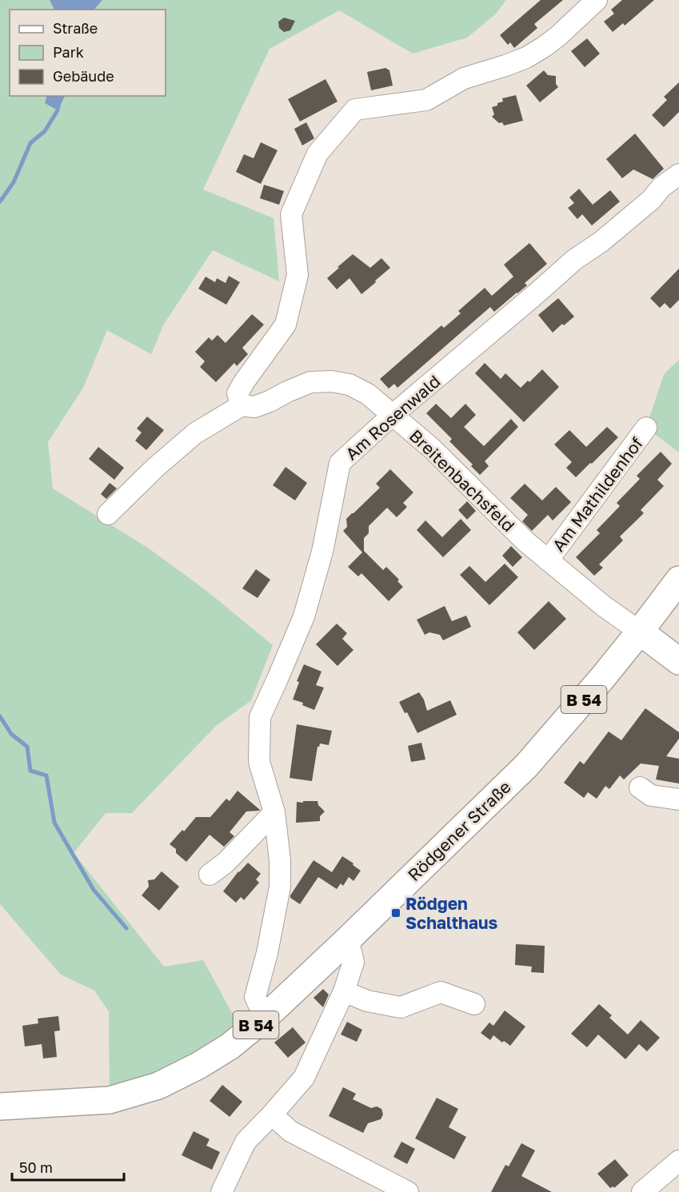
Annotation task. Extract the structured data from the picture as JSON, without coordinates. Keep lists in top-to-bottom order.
{
  "streets": {
    "main road": ["B 54", "Rödgener Straße"],
    "street": ["Am Rosenwald", "Breitenbachsfeld", "Am Mathildenhof"]
  },
  "crossings": [
    ["Am Rosenwald", "Breitenbachsfeld"],
    ["Am Rosenwald", "Rödgener Straße"],
    ["Breitenbachsfeld", "Am Mathildenhof"],
    ["Breitenbachsfeld", "Rödgener Straße"]
  ],
  "places": {
    "transit": ["Rödgen Schalthaus"]
  },
  "legend": ["Straße", "Park", "Gebäude"],
  "scale_bar": "50 m"
}
